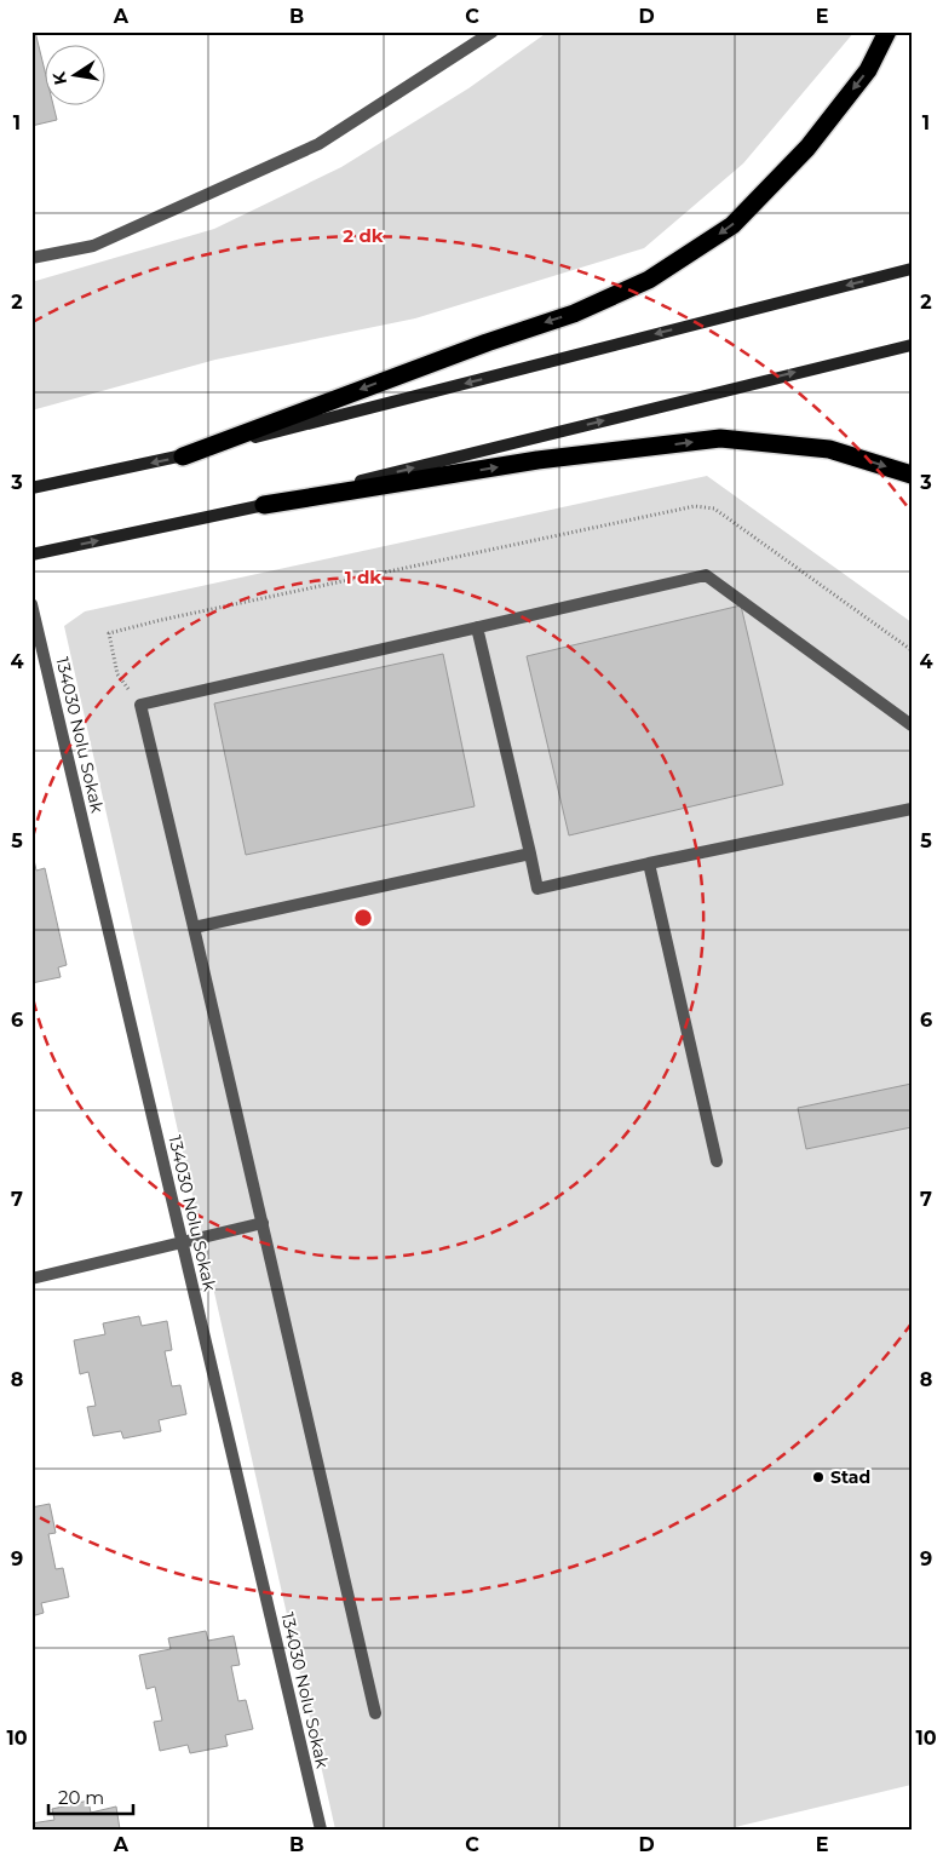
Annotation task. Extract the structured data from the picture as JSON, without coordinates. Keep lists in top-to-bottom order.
{
  "streets": {
    "street": ["134030 Nolu Sokak"]
  },
  "places": ["Stad"],
  "scale_bar": "20 m",
  "north": "left",
  "grid": {
    "columns": [
      "A",
      "B",
      "C",
      "D",
      "E"
    ],
    "rows": [
      "1",
      "2",
      "3",
      "4",
      "5",
      "6",
      "7",
      "8",
      "9",
      "10"
    ]
  },
  "rings": ["2 dk", "1 dk"]
}
